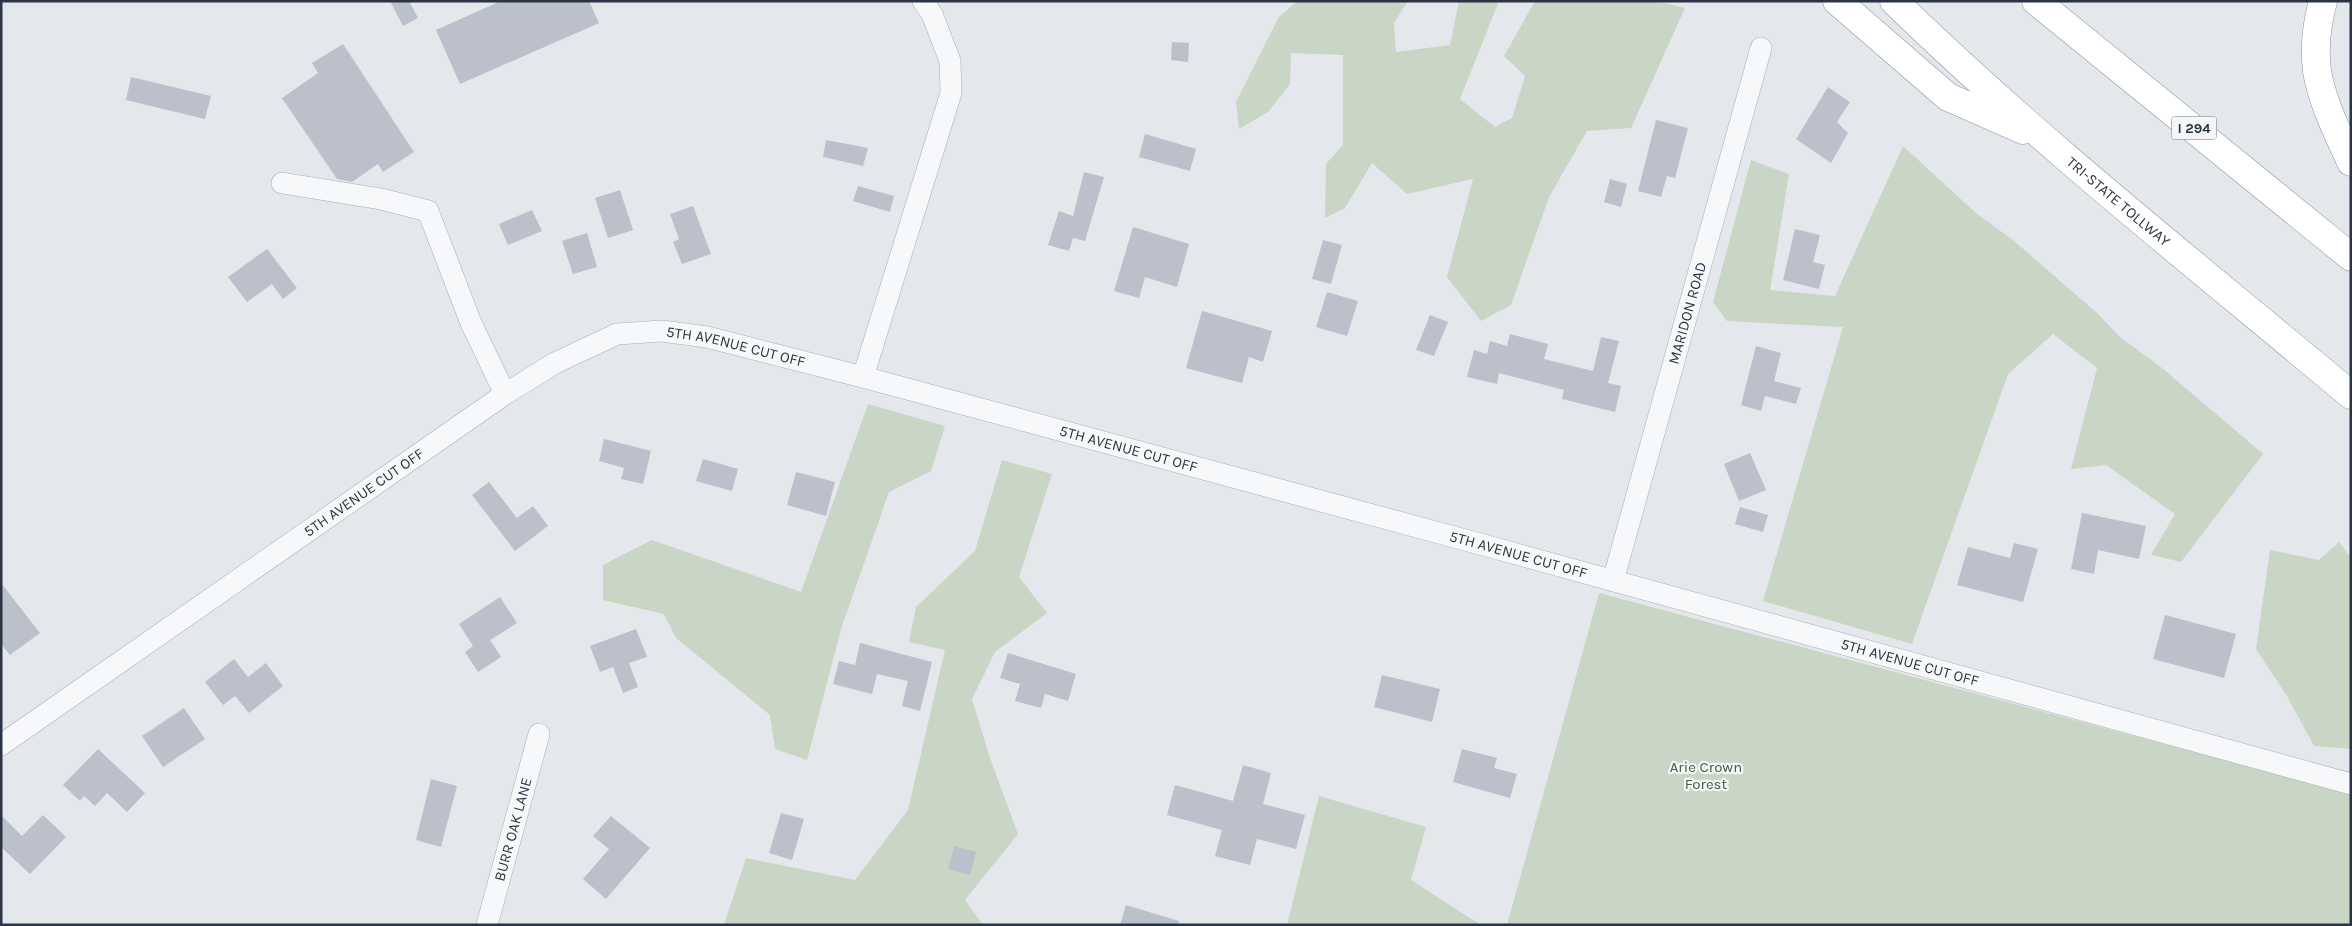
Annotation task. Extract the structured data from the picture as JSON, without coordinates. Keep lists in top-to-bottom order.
{
  "streets": {
    "highway": ["I 294", "TRI-STATE TOLLWAY"],
    "street": ["MARIDON ROAD", "5TH AVENUE CUT OFF", "BURR OAK LANE"]
  },
  "crossings": [
    ["MARIDON ROAD", "5TH AVENUE CUT OFF"]
  ],
  "parks": ["Arie Crown Forest"]
}
